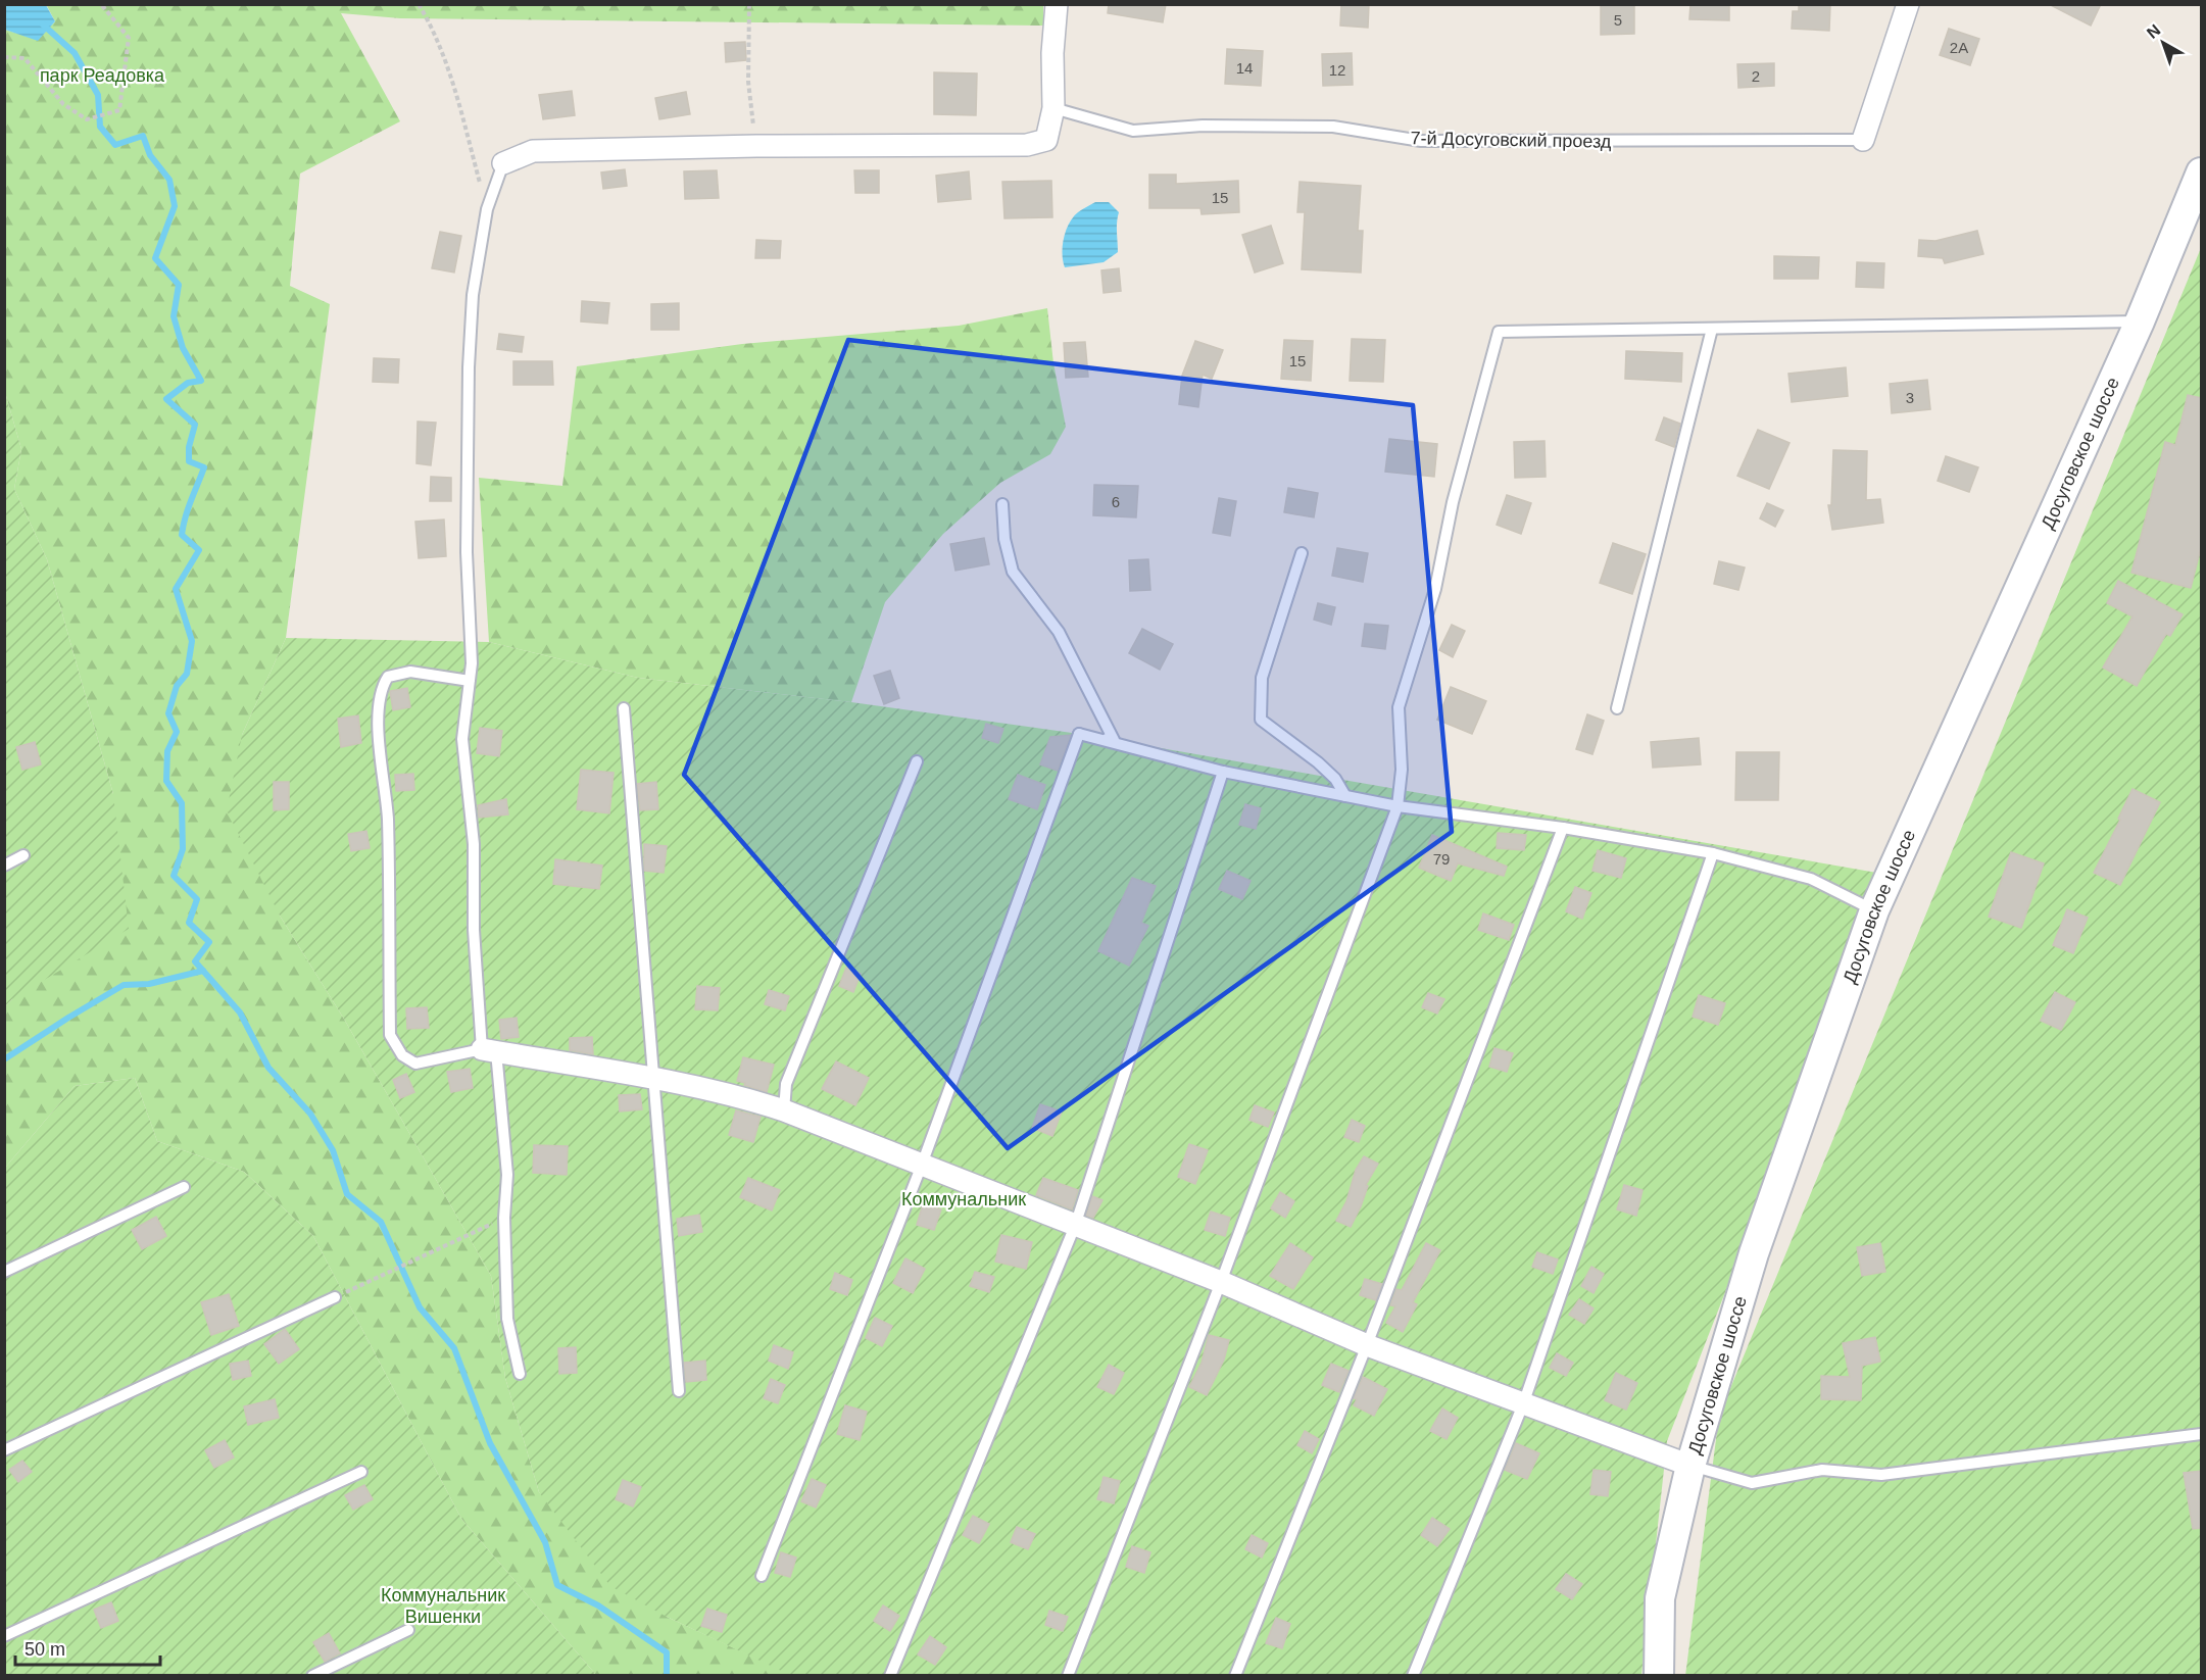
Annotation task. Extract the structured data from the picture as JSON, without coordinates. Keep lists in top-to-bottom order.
{
  "streets": {
    "main road": ["Досуговское шоссе"],
    "lane": ["7-й Досуговский проезд"]
  },
  "parks": ["парк Реадовка", "Коммунальник", "Коммунальник Вишенки"],
  "house_numbers": [
    "5",
    "2А",
    "14",
    "12",
    "2",
    "15",
    "15",
    "3",
    "6",
    "79"
  ],
  "scale_bar": "50 m",
  "north": "top left"
}
